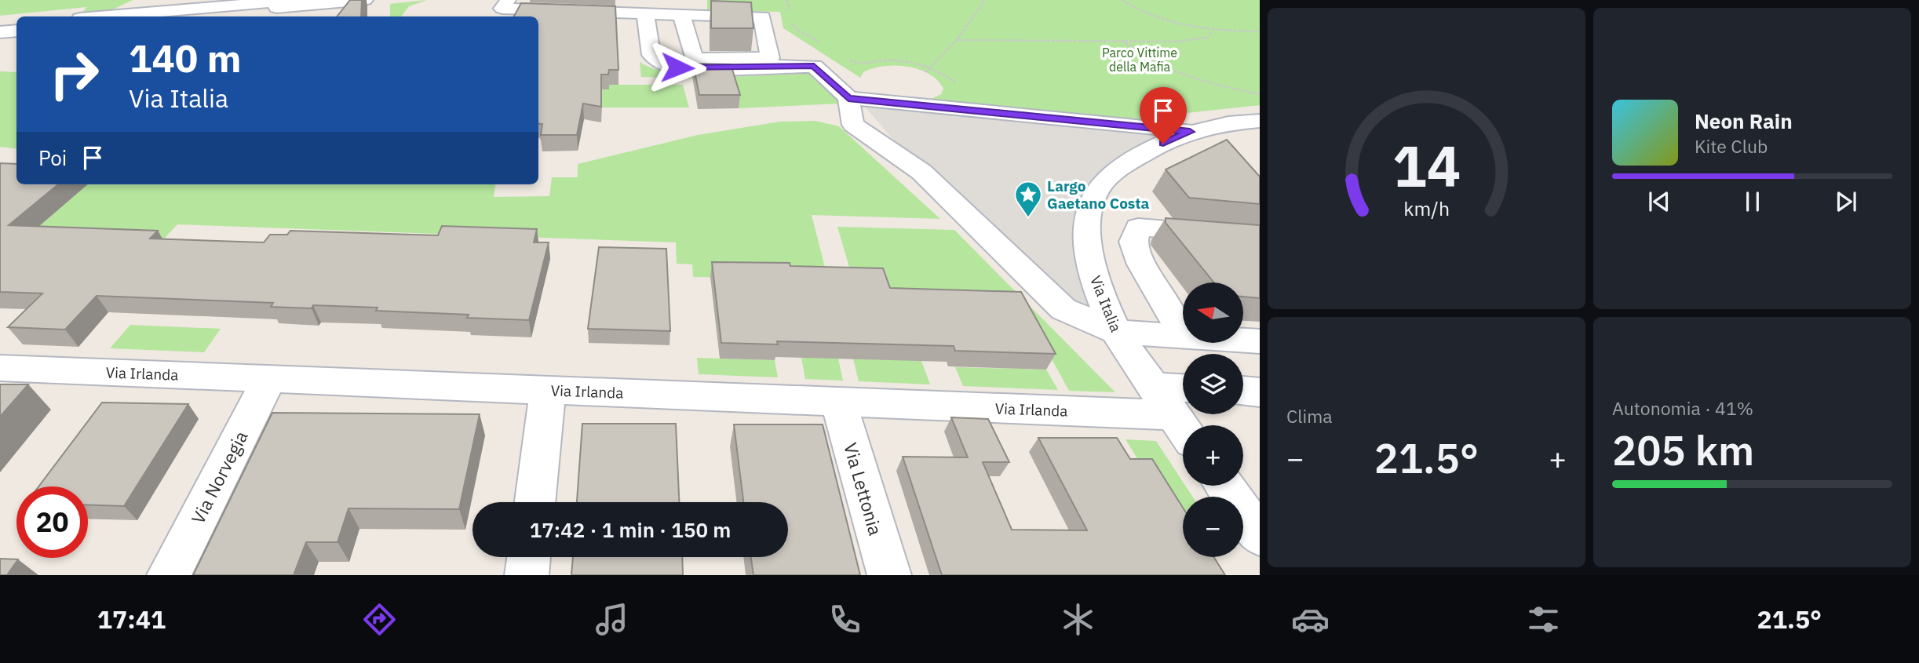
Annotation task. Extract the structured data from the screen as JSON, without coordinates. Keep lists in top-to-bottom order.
{
  "streets": {
    "street": [
      "Via Italia",
      "Via Irlanda",
      "Via Norvegia",
      "Via Lettonia"
    ]
  },
  "crossings": [
    ["Via Italia", "Via Irlanda"],
    ["Via Irlanda", "Via Norvegia"],
    ["Via Irlanda", "Via Lettonia"]
  ],
  "parks": ["Parco Vittime della Mafia"],
  "places": {
    "place": ["Largo Gaetano Costa"]
  },
  "north": "left",
  "page": {
    "turn": ["140 m", "Via Italia"],
    "song": ["Neon Rain", "Kite Club"],
    "then": "Poi",
    "map_buttons": ["+", "−"],
    "tile": [
      "Clima",
      ["Autonomia · 41%", "205 km"]
    ],
    "heat": ["−", "21.5°", "+"],
    "limit": "20",
    "trip": "17:42 · 1 min · 150 m",
    "tabs": ["17:41", "21.5°"],
    "gauge": ["14", "km/h"]
  }
}
